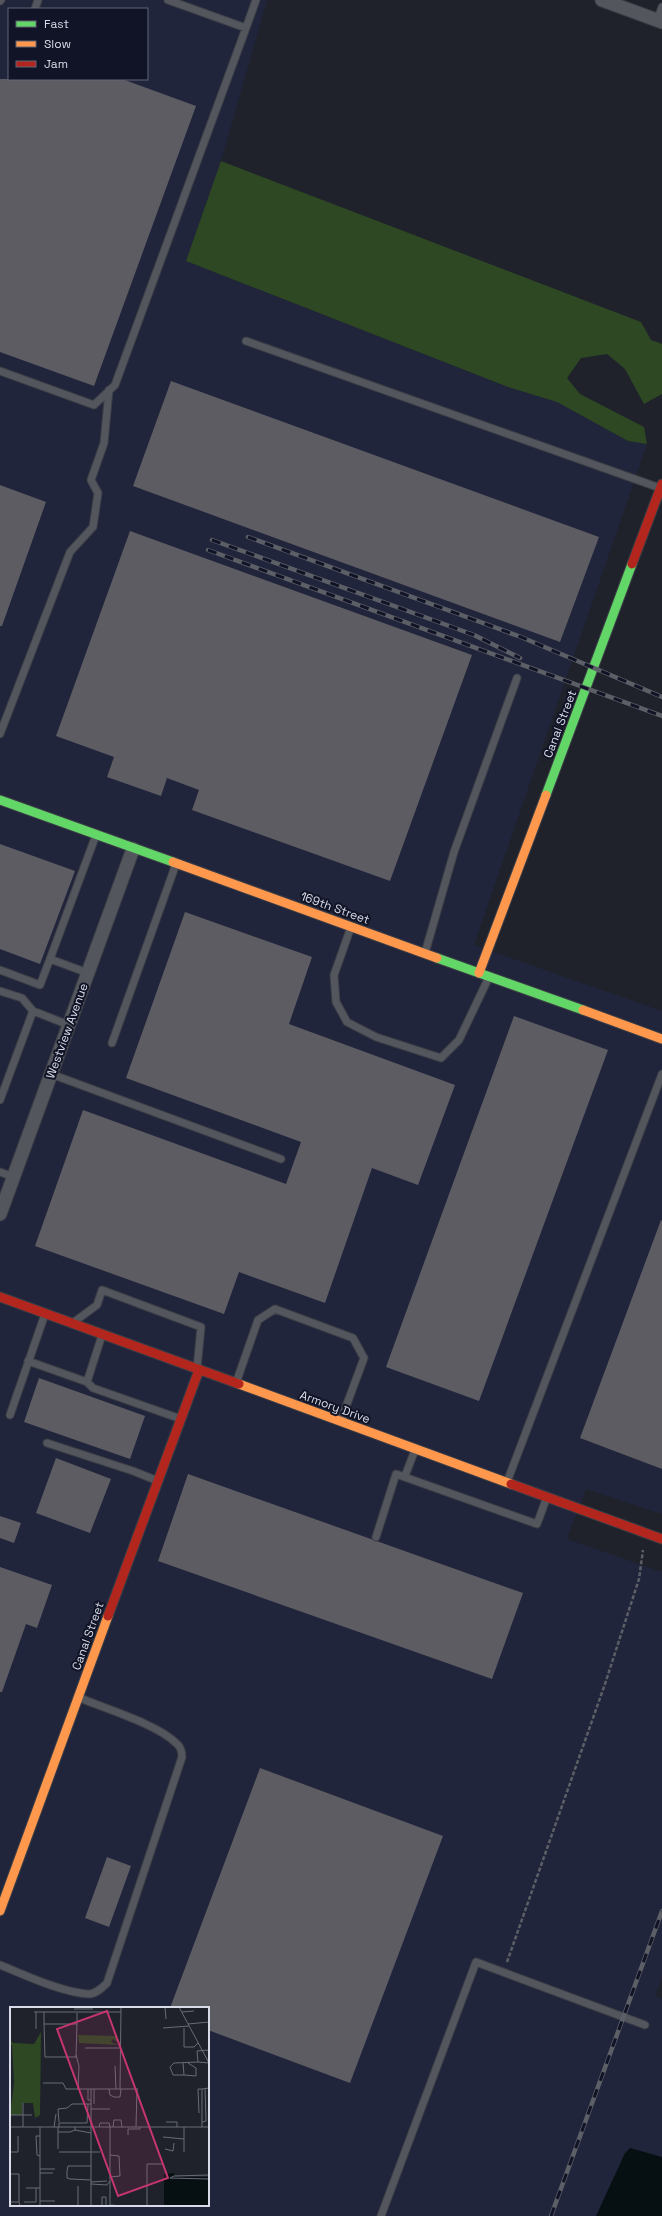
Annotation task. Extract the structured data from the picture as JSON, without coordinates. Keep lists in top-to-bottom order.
{
  "streets": {
    "street": [
      "Canal Street",
      "169th Street",
      "Westview Avenue",
      "Armory Drive"
    ]
  },
  "crossings": [
    ["Canal Street", "169th Street"],
    ["Canal Street", "Armory Drive"],
    ["169th Street", "Westview Avenue"]
  ],
  "legend": ["Fast", "Slow", "Jam"]
}
